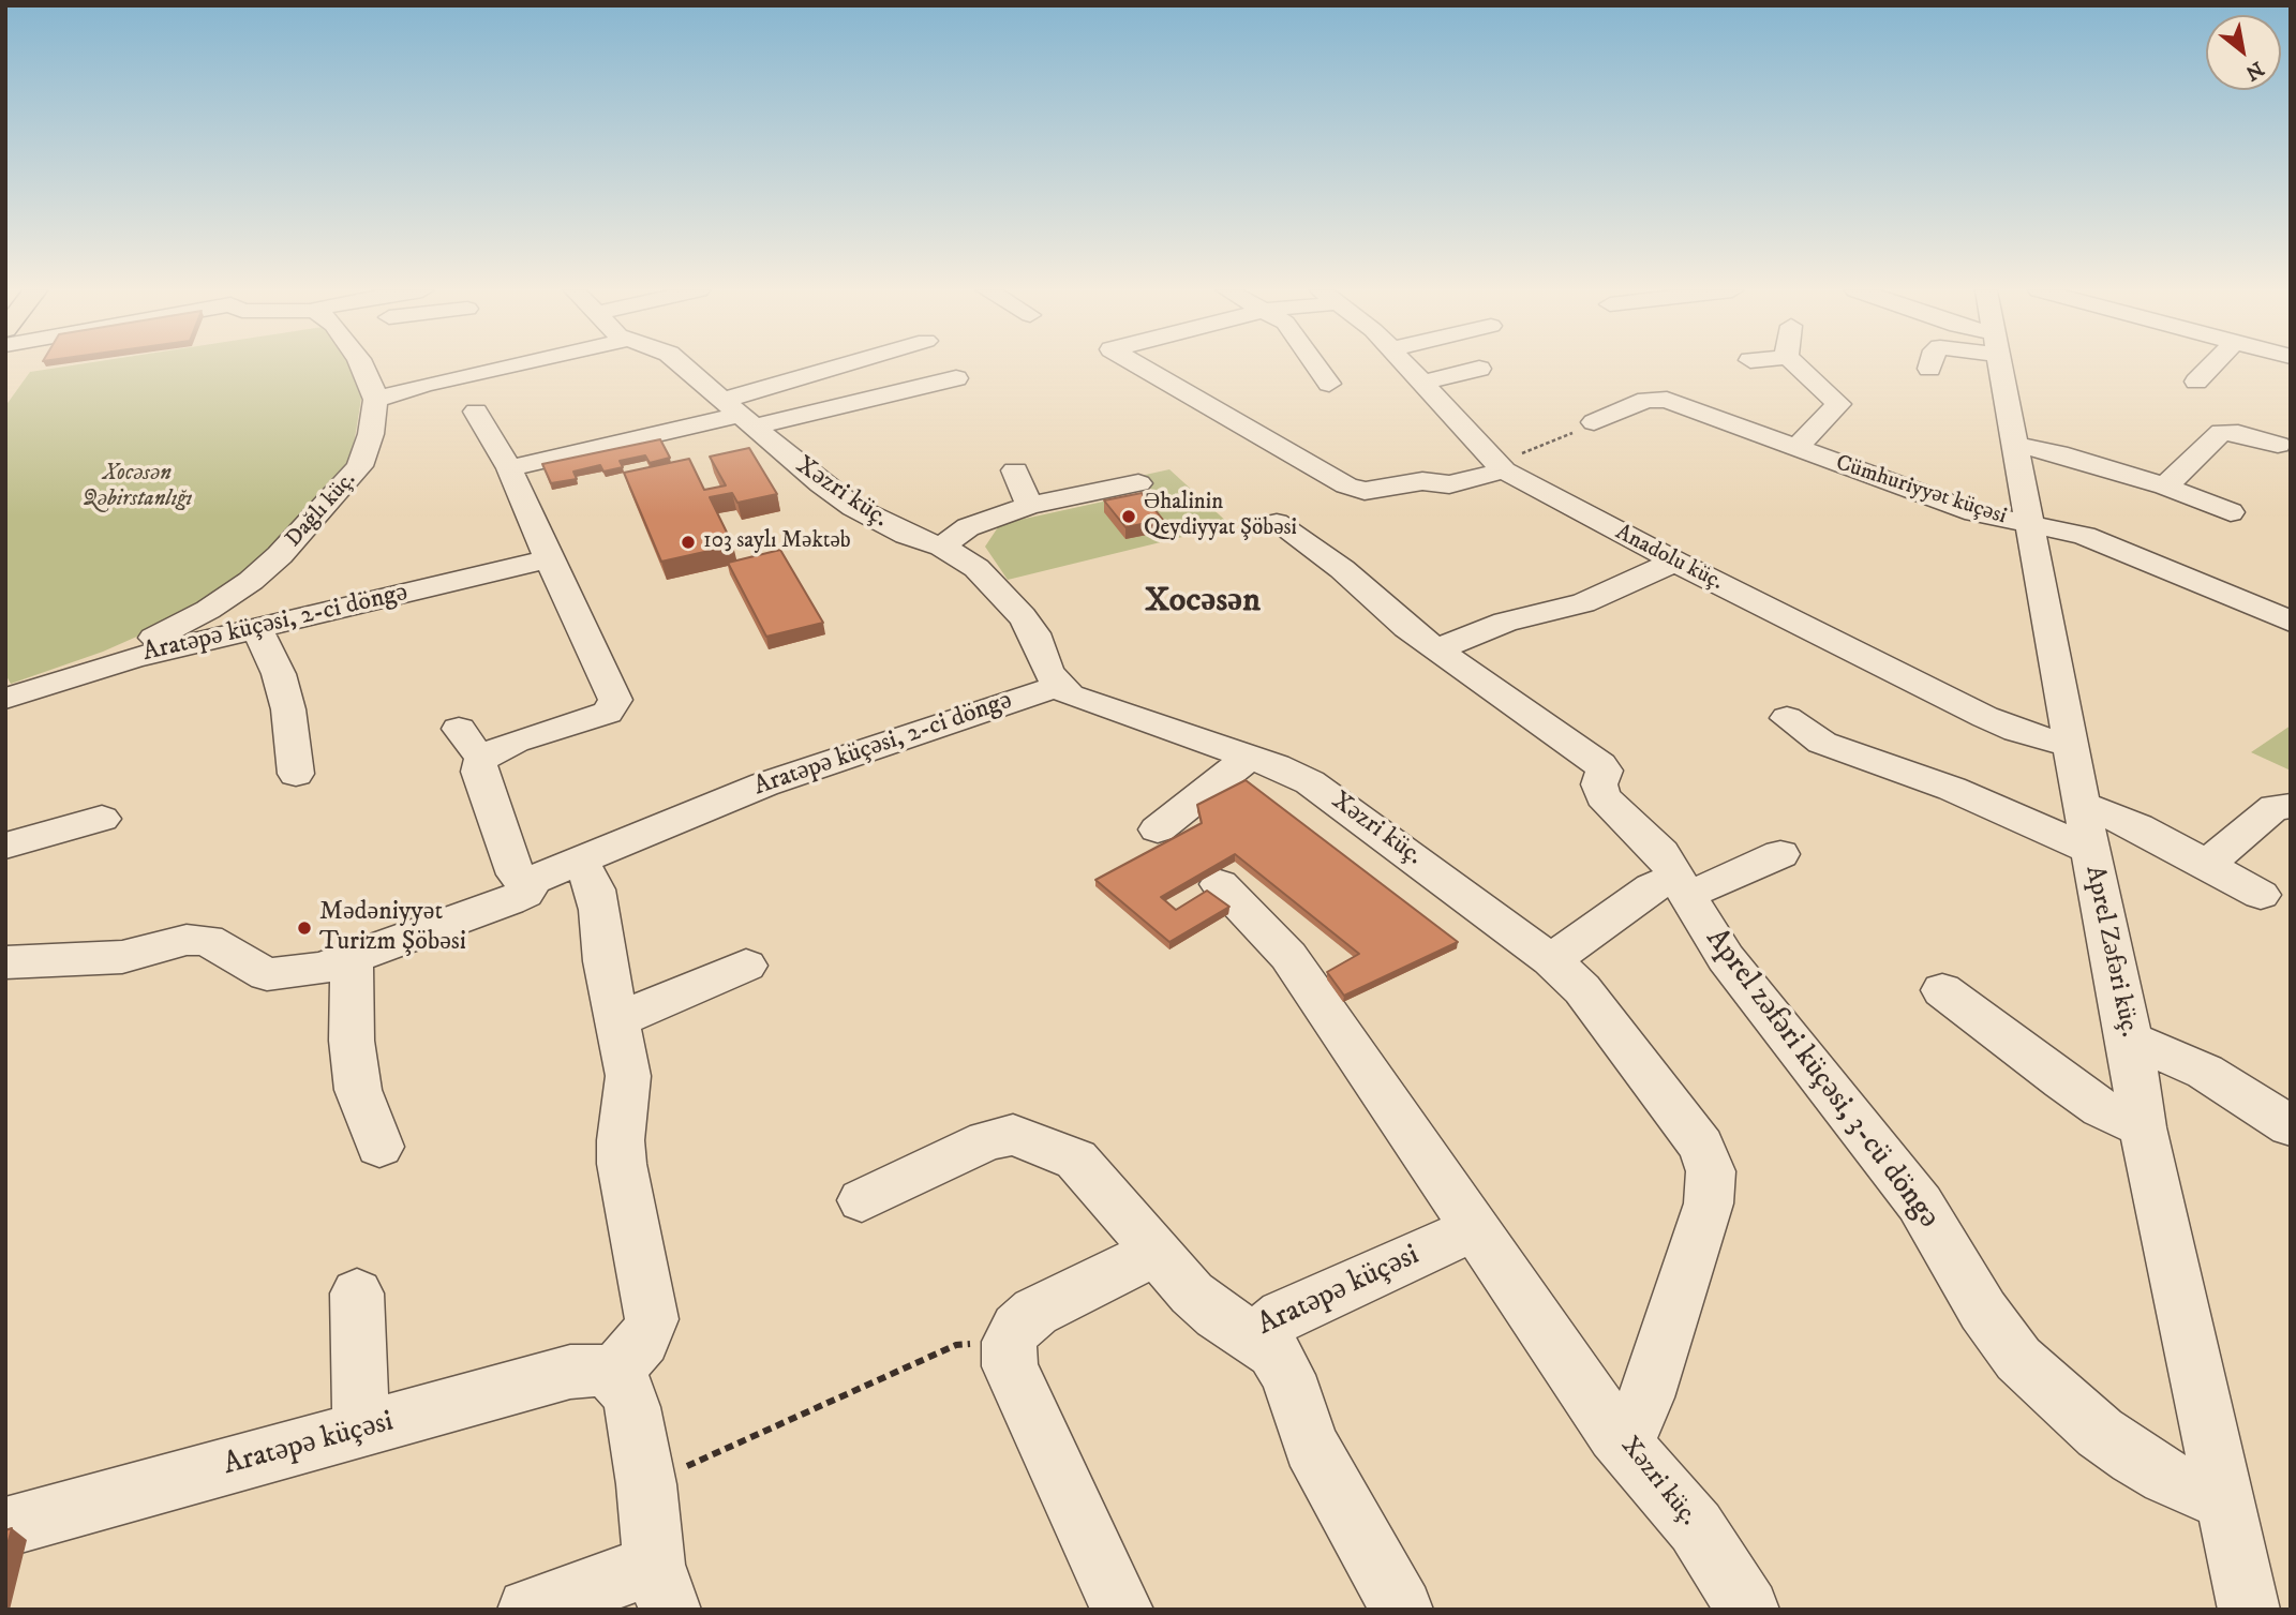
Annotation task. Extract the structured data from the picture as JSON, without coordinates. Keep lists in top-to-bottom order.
{
  "streets": {
    "street": [
      "Cümhuriyyət küçəsi",
      "Xəzri küç.",
      "Dağlı küç.",
      "Anadolu küç.",
      "Aratəpə küçəsi, 2-ci döngə",
      "Aprel Zəfəri küç.",
      "Aprel zəfəri küçəsi, 3-cü döngə",
      "Aratəpə küçəsi"
    ]
  },
  "crossings": [
    ["Cümhuriyyət küçəsi", "Aprel Zəfəri küç."],
    ["Xəzri küç.", "Aratəpə küçəsi, 2-ci döngə"],
    ["Dağlı küç.", "Aratəpə küçəsi, 2-ci döngə"],
    ["Anadolu küç.", "Aprel Zəfəri küç."],
    ["Aprel Zəfəri küç.", "Aprel zəfəri küçəsi, 3-cü döngə"]
  ],
  "districts": ["Xocəsən"],
  "parks": ["Xocəsən Qəbirstanlığı"],
  "places": ["Əhalinin Qeydiyyat Şöbəsi", "103 saylı Məktəb", "Mədəniyyət Turizm Şöbəsi"],
  "north": "bottom right"
}
